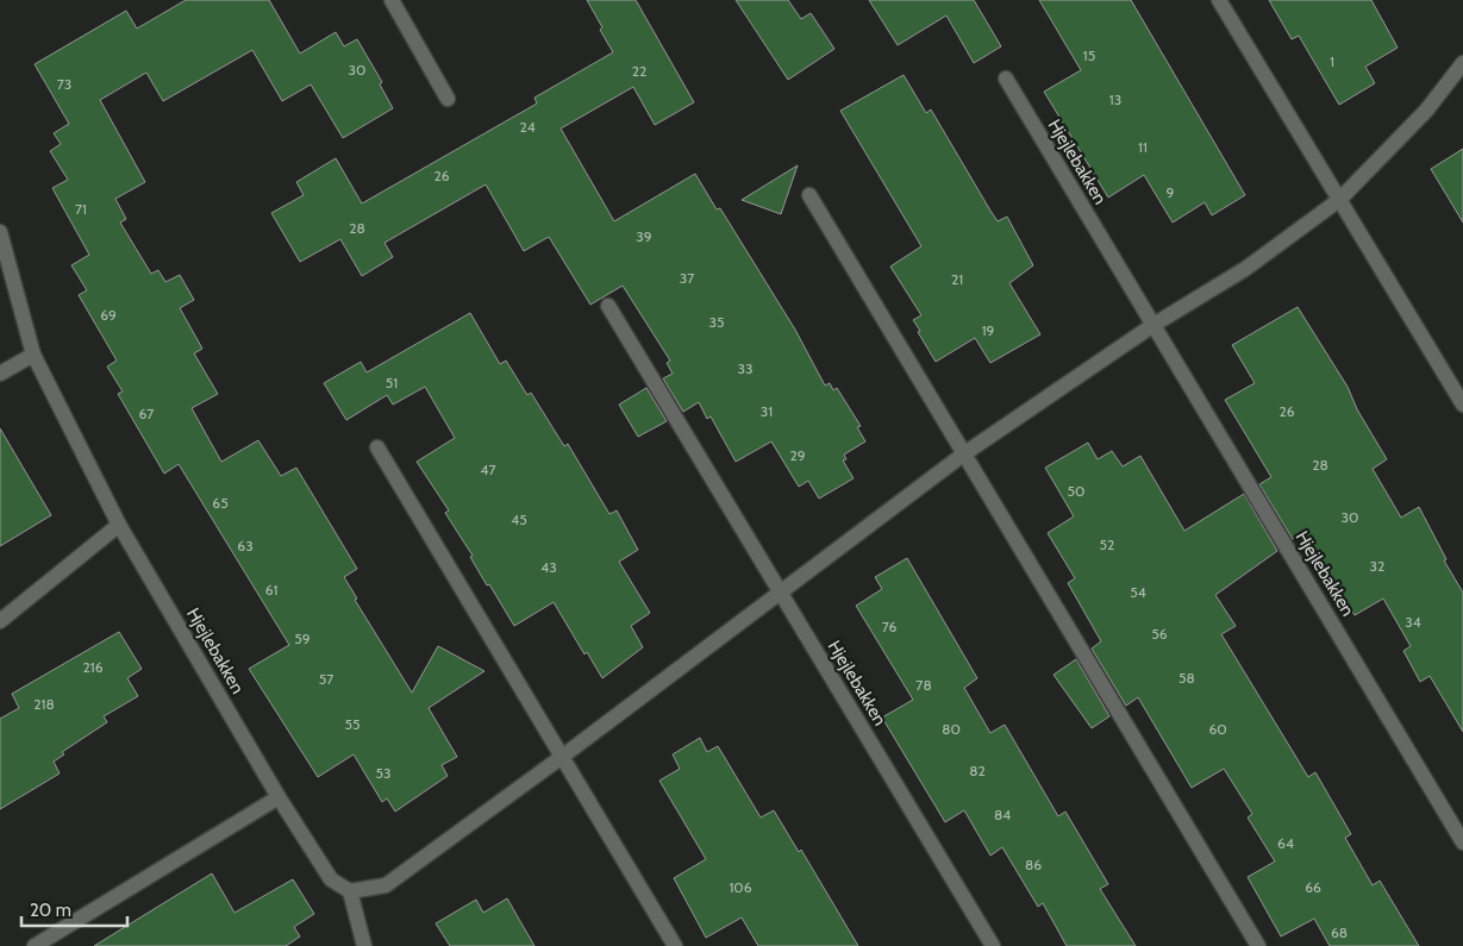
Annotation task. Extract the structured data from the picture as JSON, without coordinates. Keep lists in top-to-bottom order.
{
  "streets": {
    "street": ["Hjejlebakken"]
  },
  "house_numbers": [
    "15",
    "1",
    "30",
    "22",
    "73",
    "13",
    "24",
    "11",
    "26",
    "9",
    "71",
    "28",
    "39",
    "37",
    "21",
    "69",
    "35",
    "19",
    "33",
    "51",
    "31",
    "26",
    "67",
    "29",
    "28",
    "47",
    "50",
    "65",
    "30",
    "45",
    "52",
    "63",
    "32",
    "43",
    "61",
    "54",
    "34",
    "76",
    "56",
    "59",
    "216",
    "58",
    "57",
    "78",
    "218",
    "55",
    "80",
    "60",
    "82",
    "53",
    "84",
    "64",
    "86",
    "106",
    "66",
    "68"
  ],
  "scale_bar": "20 m"
}
